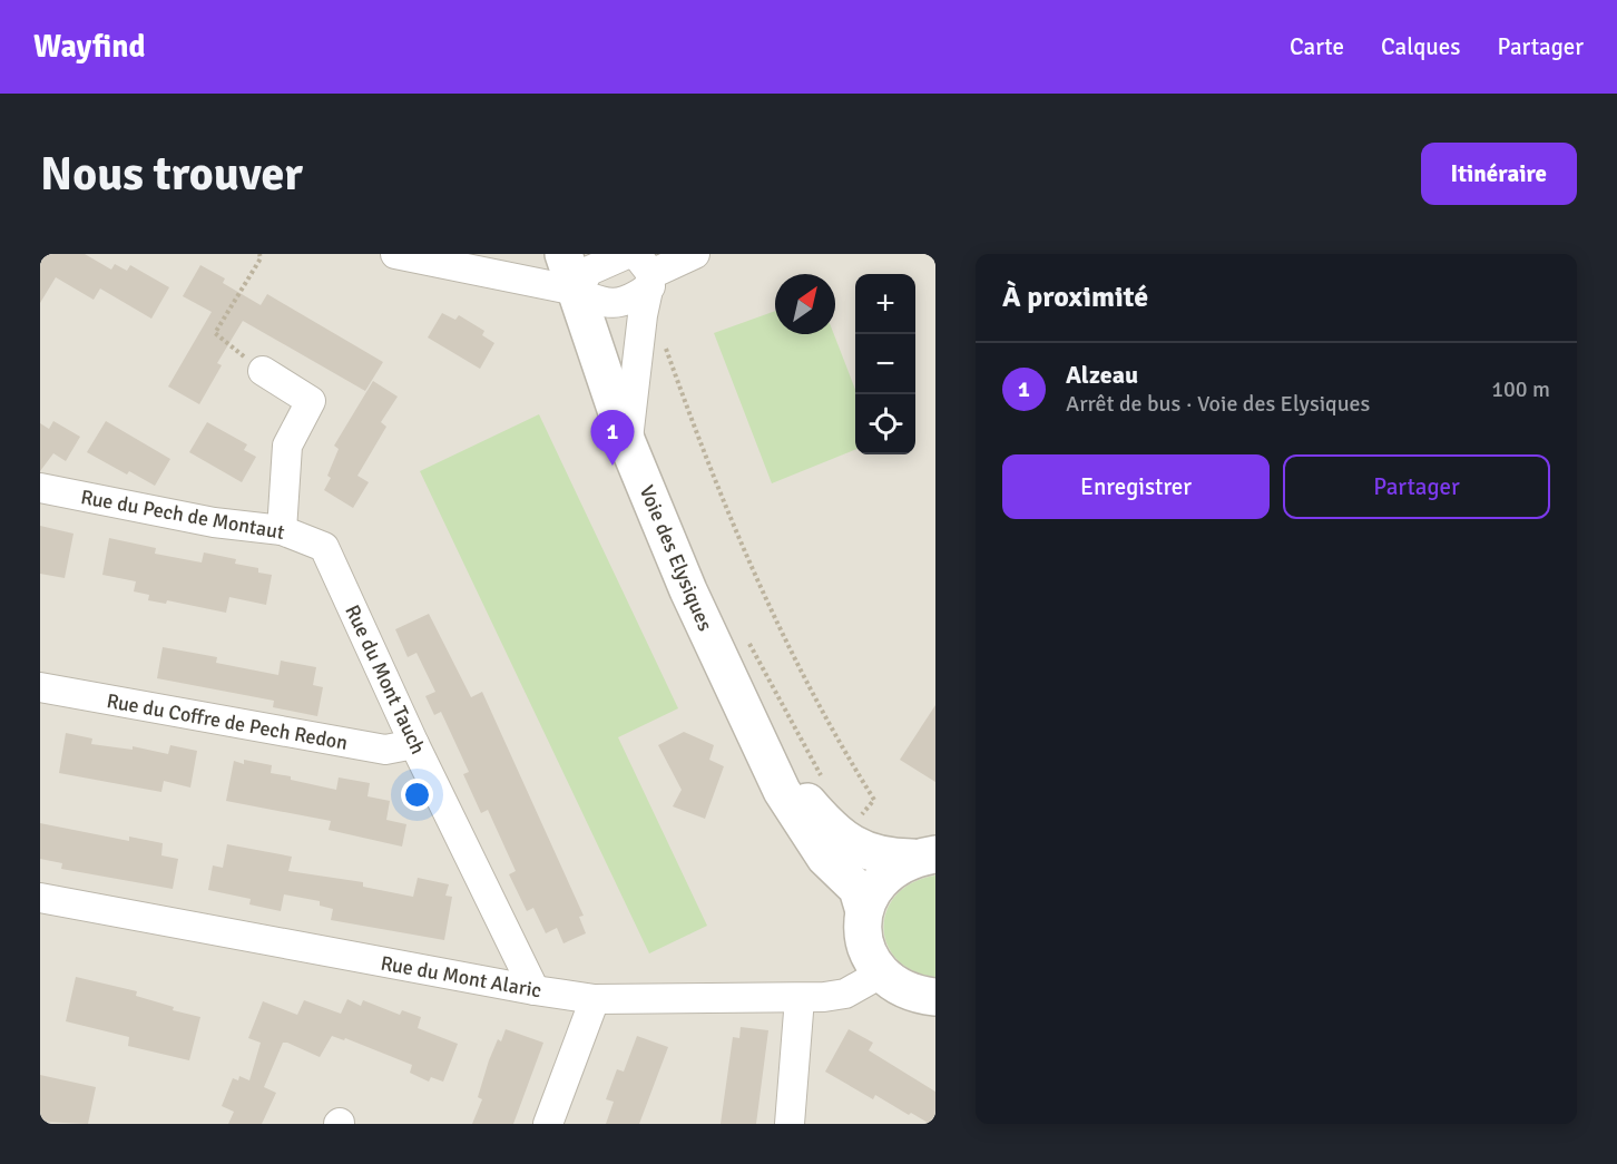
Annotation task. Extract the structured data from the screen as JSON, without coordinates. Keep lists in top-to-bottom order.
{
  "streets": {
    "street": [
      "Rue du Pech de Montaut",
      "Voie des Elysiques",
      "Rue du Mont Tauch",
      "Rue du Coffre de Pech Redon",
      "Rue du Mont Alaric"
    ]
  },
  "crossings": [
    ["Rue du Pech de Montaut", "Rue du Mont Tauch"],
    ["Rue du Mont Tauch", "Rue du Coffre de Pech Redon"],
    ["Rue du Mont Tauch", "Rue du Mont Alaric"]
  ],
  "north": "top right",
  "page": {
    "header": "Wayfind",
    "nav": ["Carte", "Calques", "Partager"],
    "buttons": [
      "Itinéraire",
      ["Enregistrer", "Partager"]
    ],
    "title": "Nous trouver",
    "heading": "À proximité",
    "map_buttons": ["+", "−"],
    "list": [
      {
        "mark": "1",
        "name": "Alzeau",
        "note": "Arrêt de bus · Voie des Elysiques",
        "value": "100 m"
      }
    ],
    "pins": "1"
  }
}
